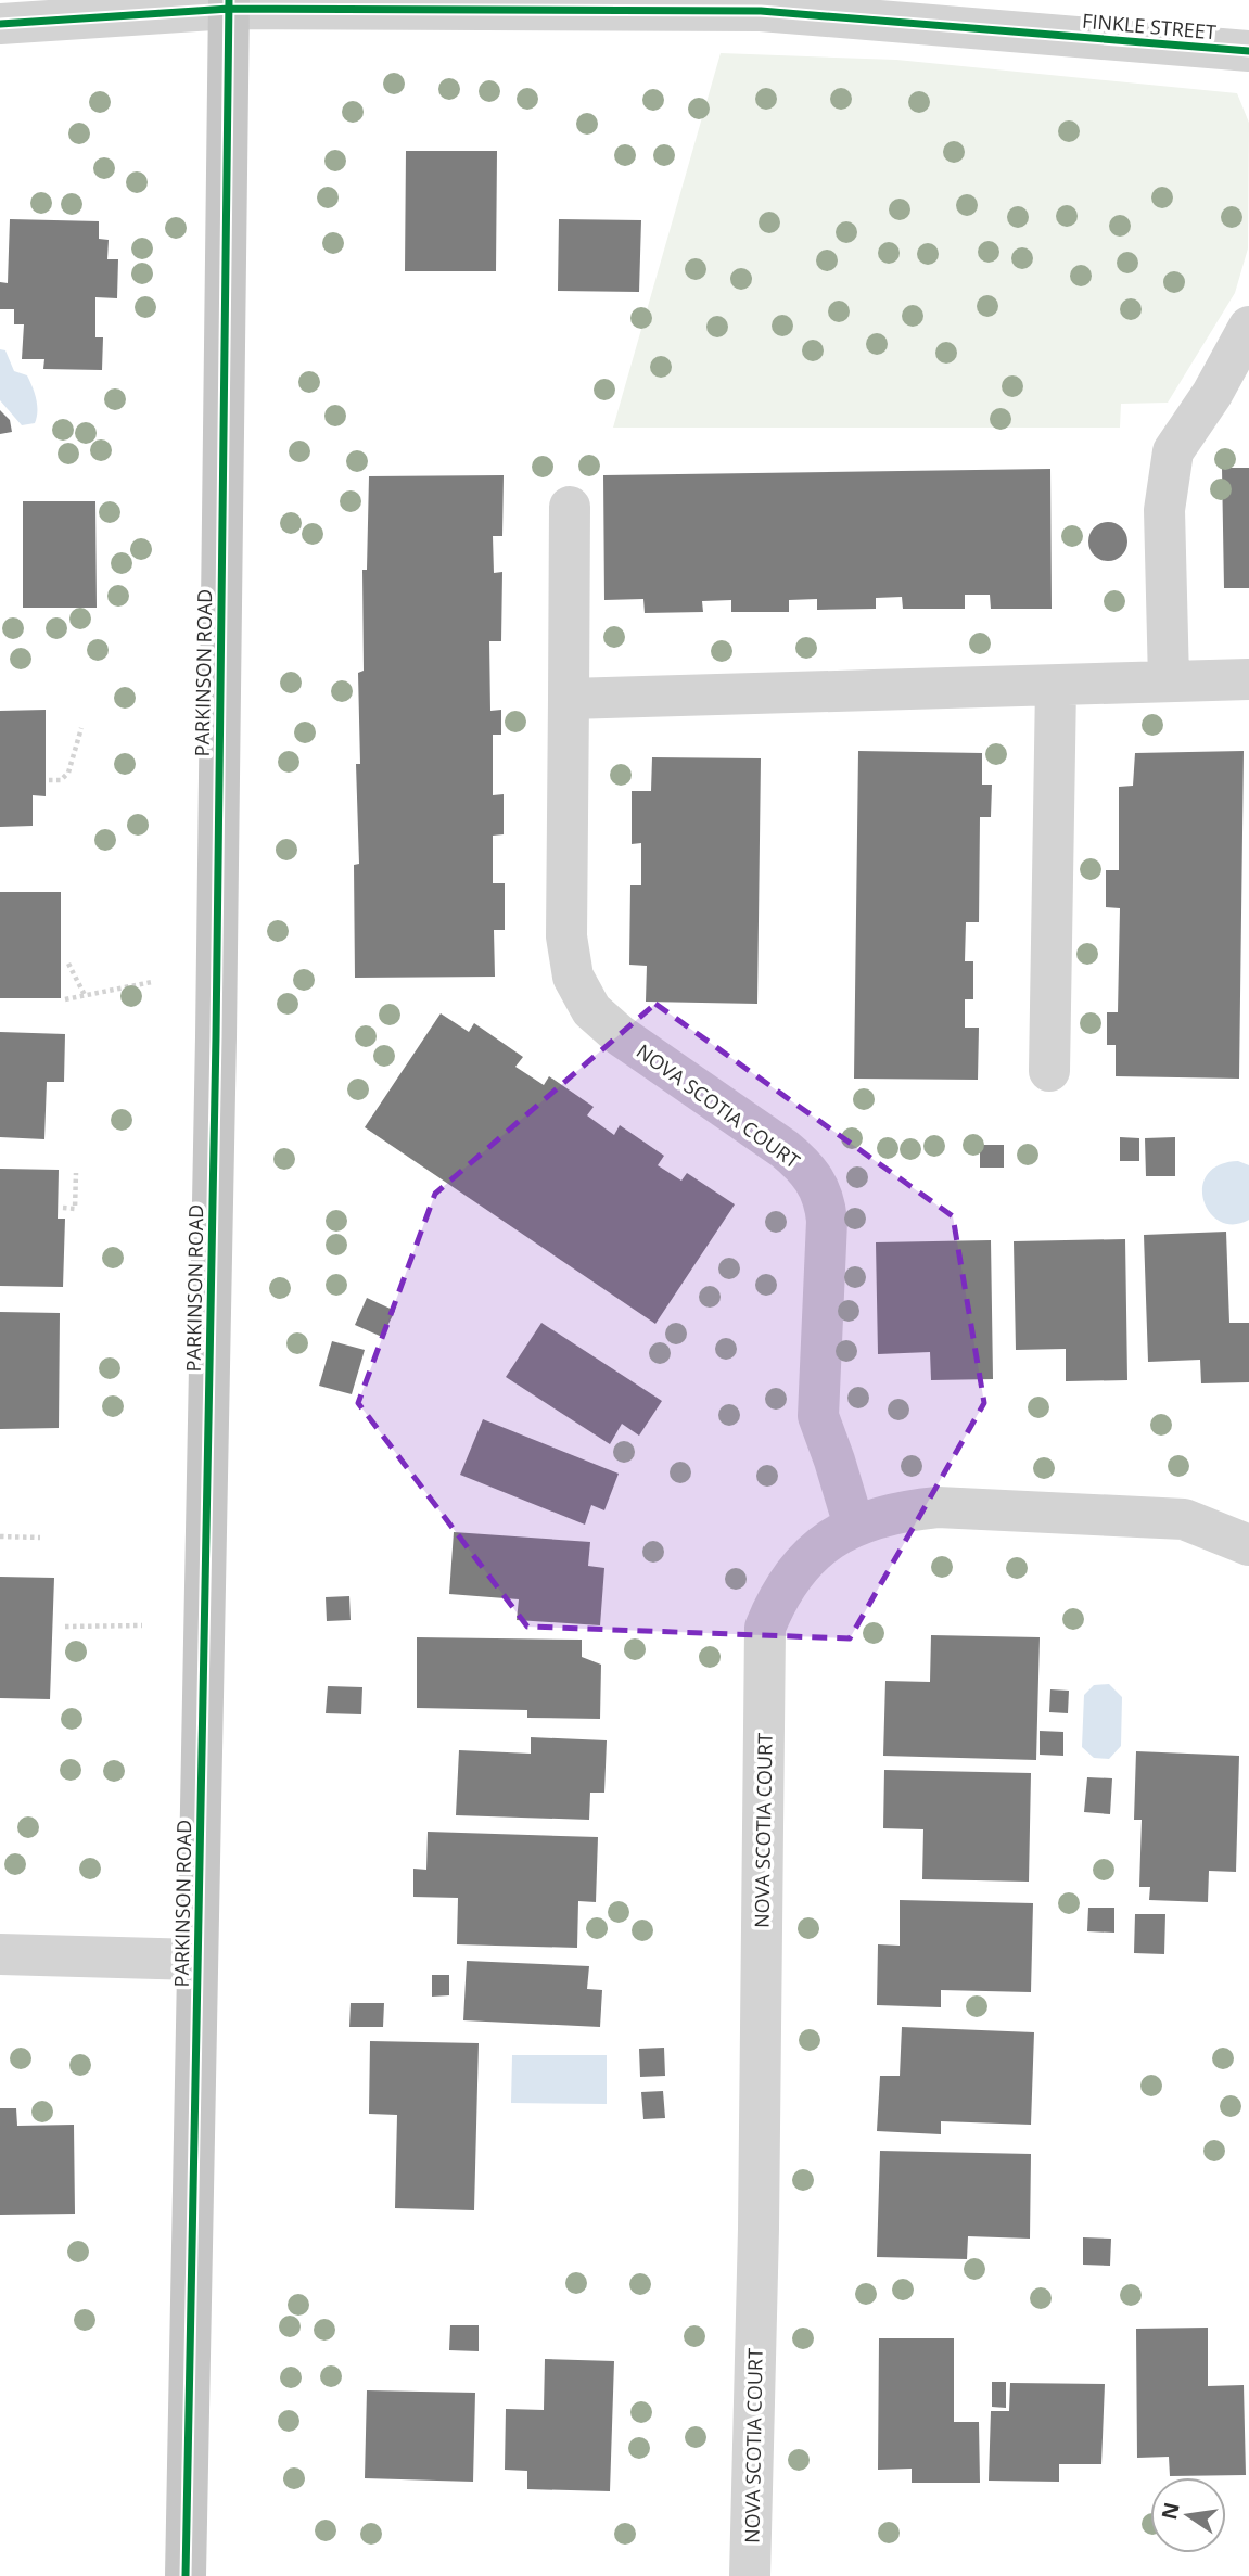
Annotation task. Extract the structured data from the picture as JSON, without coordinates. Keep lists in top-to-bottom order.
{
  "streets": {
    "main road": ["PARKINSON ROAD"],
    "street": ["FINKLE STREET", "NOVA SCOTIA COURT"]
  },
  "crossings": [
    ["FINKLE STREET", "PARKINSON ROAD"]
  ],
  "north": "left"
}
